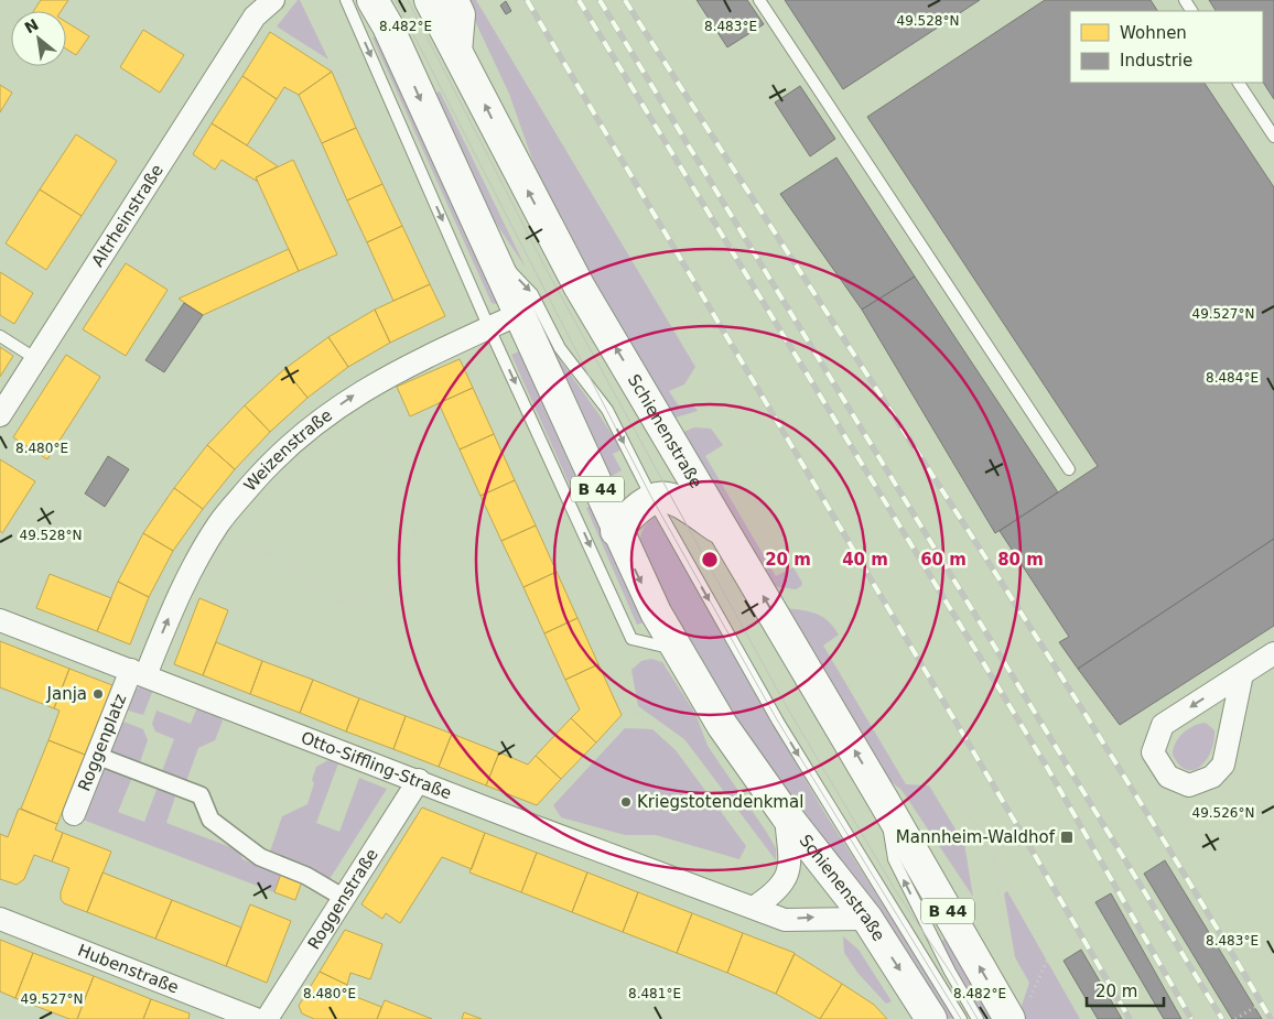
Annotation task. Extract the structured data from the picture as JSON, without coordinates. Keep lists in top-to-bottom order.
{
  "streets": {
    "main road": ["Schienenstraße", "B 44"],
    "street": [
      "Altrheinstraße",
      "Weizenstraße",
      "Roggenplatz",
      "Otto-Siffling-Straße",
      "Roggenstraße",
      "Hubenstraße"
    ]
  },
  "crossings": [
    ["Schienenstraße", "Weizenstraße"],
    ["Schienenstraße", "B 44"],
    ["Schienenstraße", "Otto-Siffling-Straße"],
    ["Weizenstraße", "Roggenplatz"],
    ["Weizenstraße", "Otto-Siffling-Straße"],
    ["Roggenplatz", "Otto-Siffling-Straße"],
    ["Otto-Siffling-Straße", "Roggenstraße"]
  ],
  "one_way": ["Weizenstraße"],
  "places": {
    "other": ["Janja", "Kriegstotendenkmal"],
    "transit": ["Mannheim-Waldhof"]
  },
  "legend": ["Wohnen", "Industrie"],
  "scale_bar": "20 m",
  "north": "top left",
  "coordinates": [
    "49.528°N",
    "8.482°E",
    "8.483°E",
    "49.527°N",
    "8.484°E",
    "8.480°E",
    "49.526°N",
    "8.481°E"
  ],
  "rings": [
    "20 m",
    "40 m",
    "60 m",
    "80 m"
  ]
}
